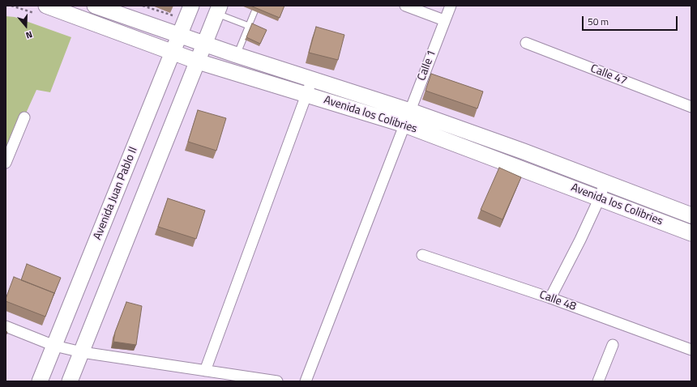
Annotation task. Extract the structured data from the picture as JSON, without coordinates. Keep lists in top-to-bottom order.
{
  "streets": {
    "street": [
      "Calle 1",
      "Calle 47",
      "Avenida los Colibries",
      "Avenida Juan Pablo II",
      "Calle 48"
    ]
  },
  "crossings": [
    ["Calle 1", "Avenida los Colibries"],
    ["Avenida los Colibries", "Avenida Juan Pablo II"]
  ],
  "scale_bar": "50 m",
  "north": "bottom"
}
